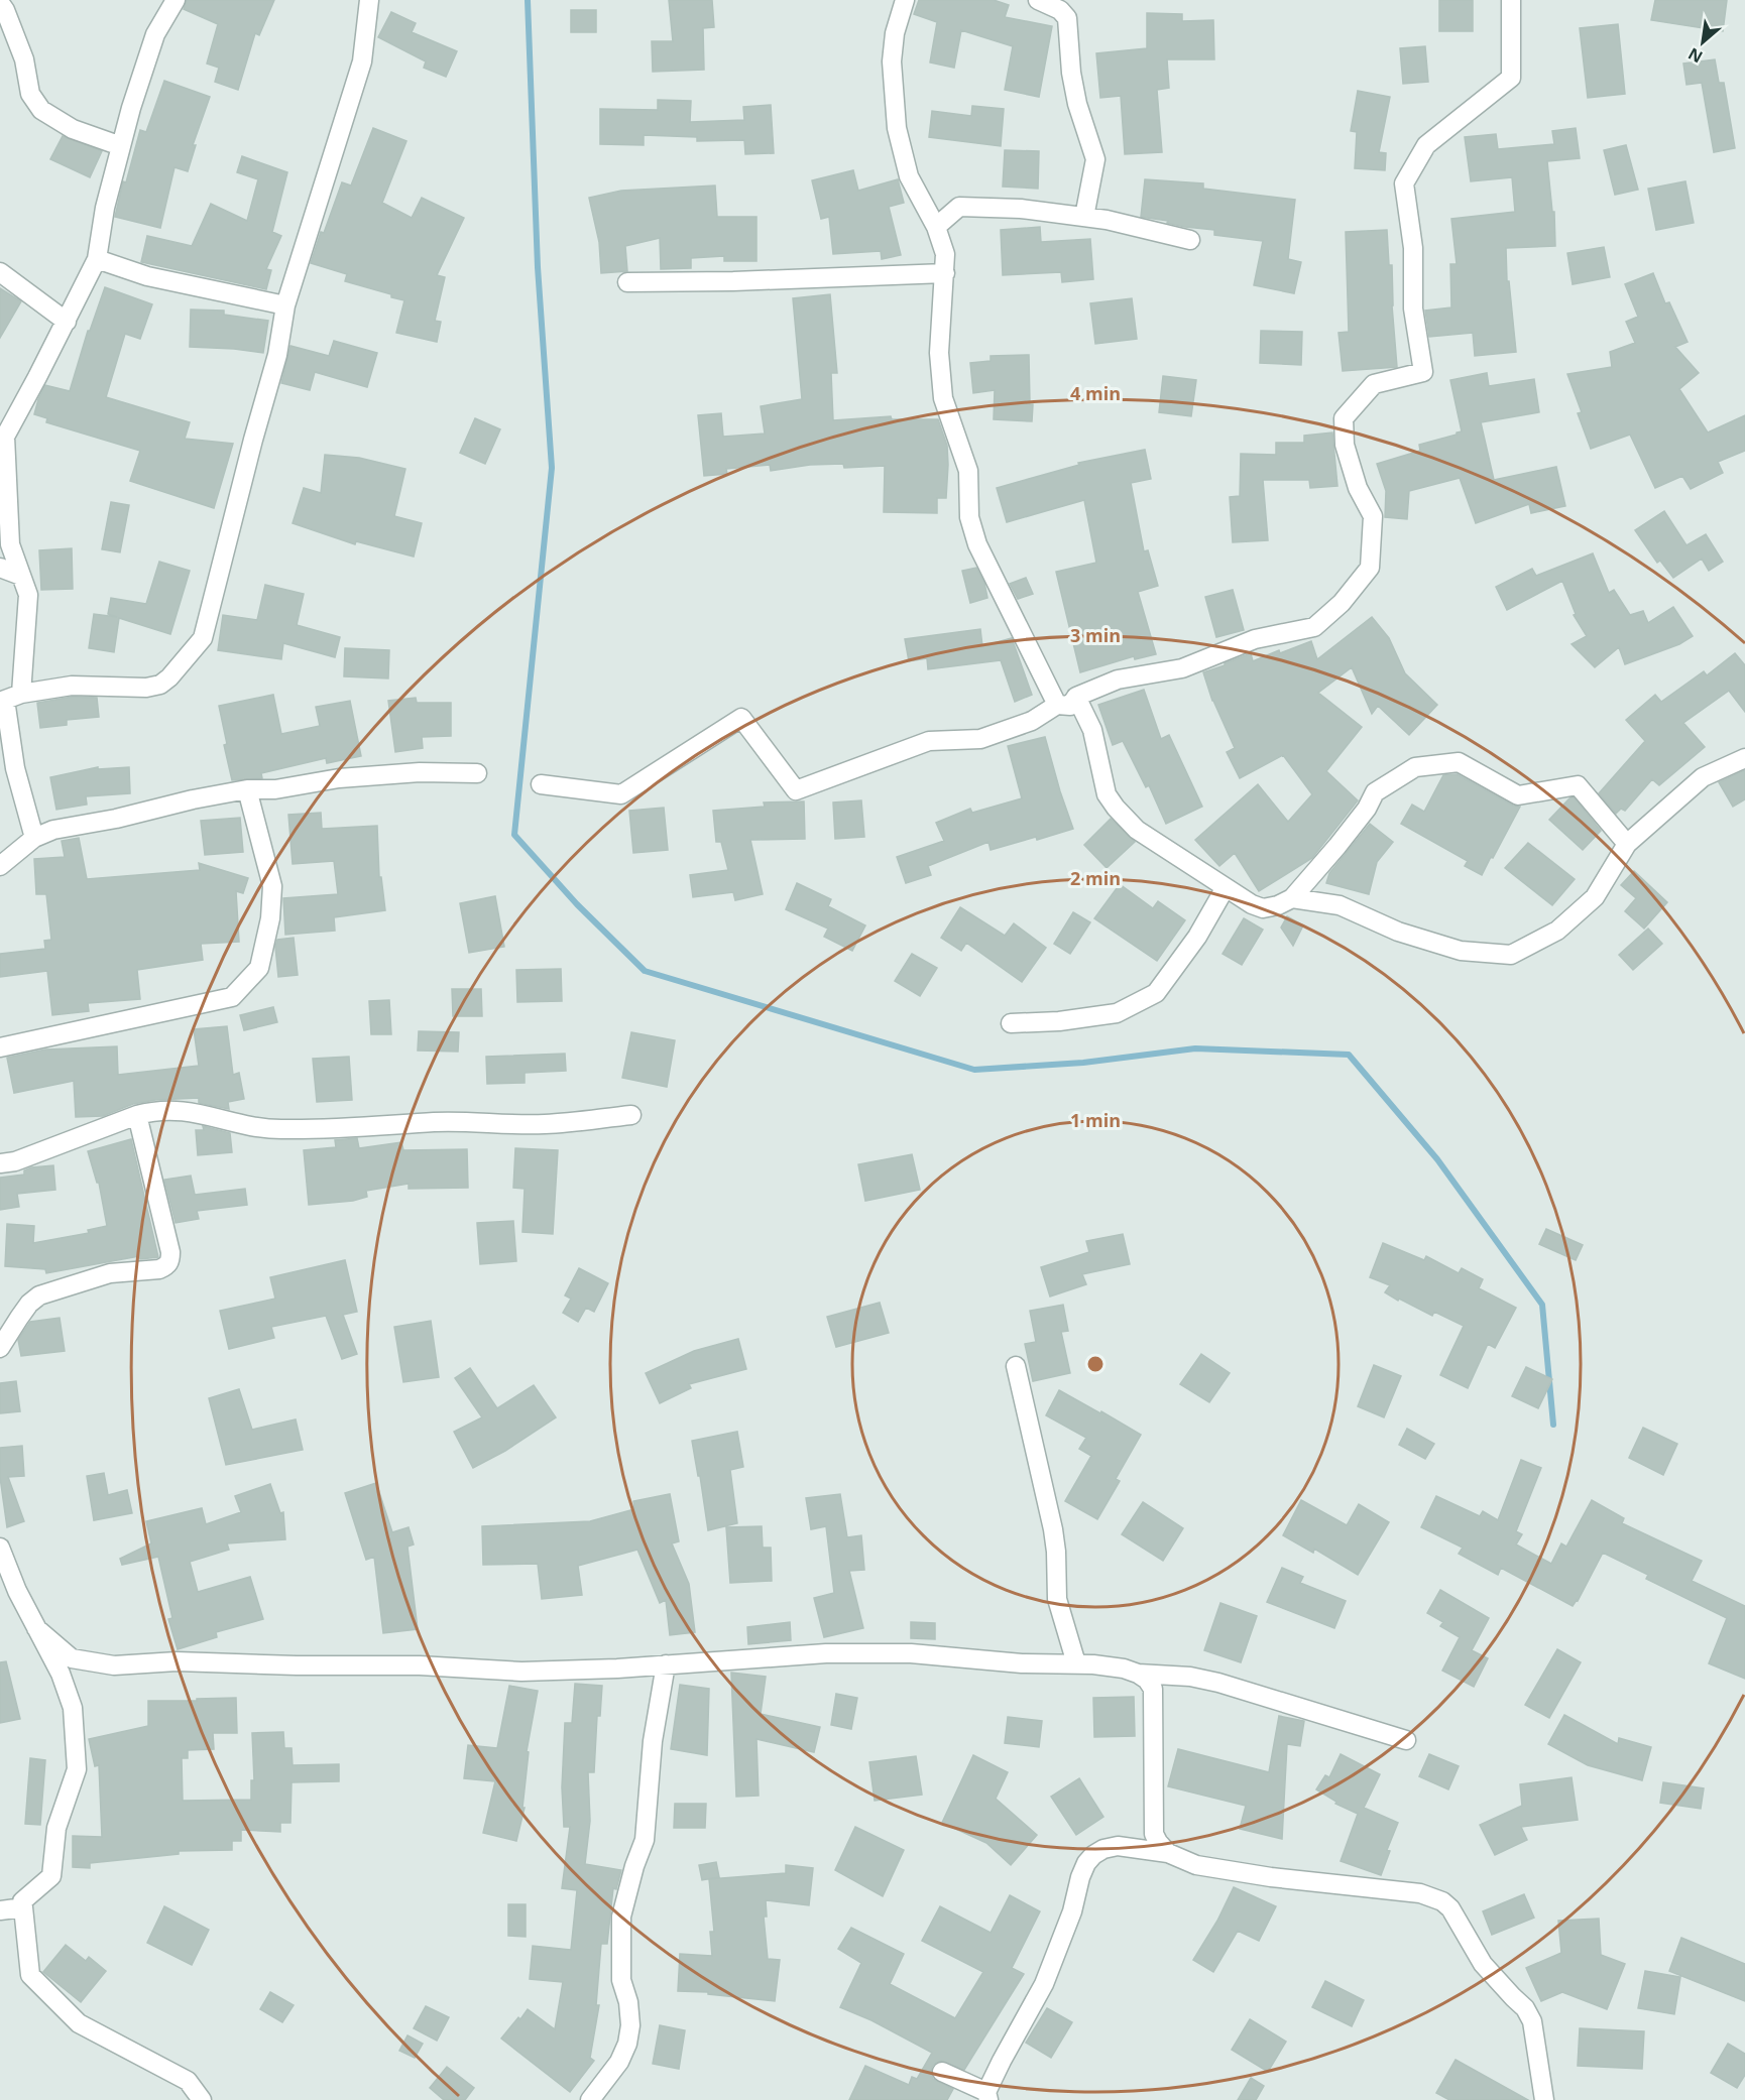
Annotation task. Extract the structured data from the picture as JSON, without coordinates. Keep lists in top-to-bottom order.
{
  "north": "bottom left",
  "rings": [
    "4 min",
    "3 min",
    "2 min",
    "1 min"
  ]
}
